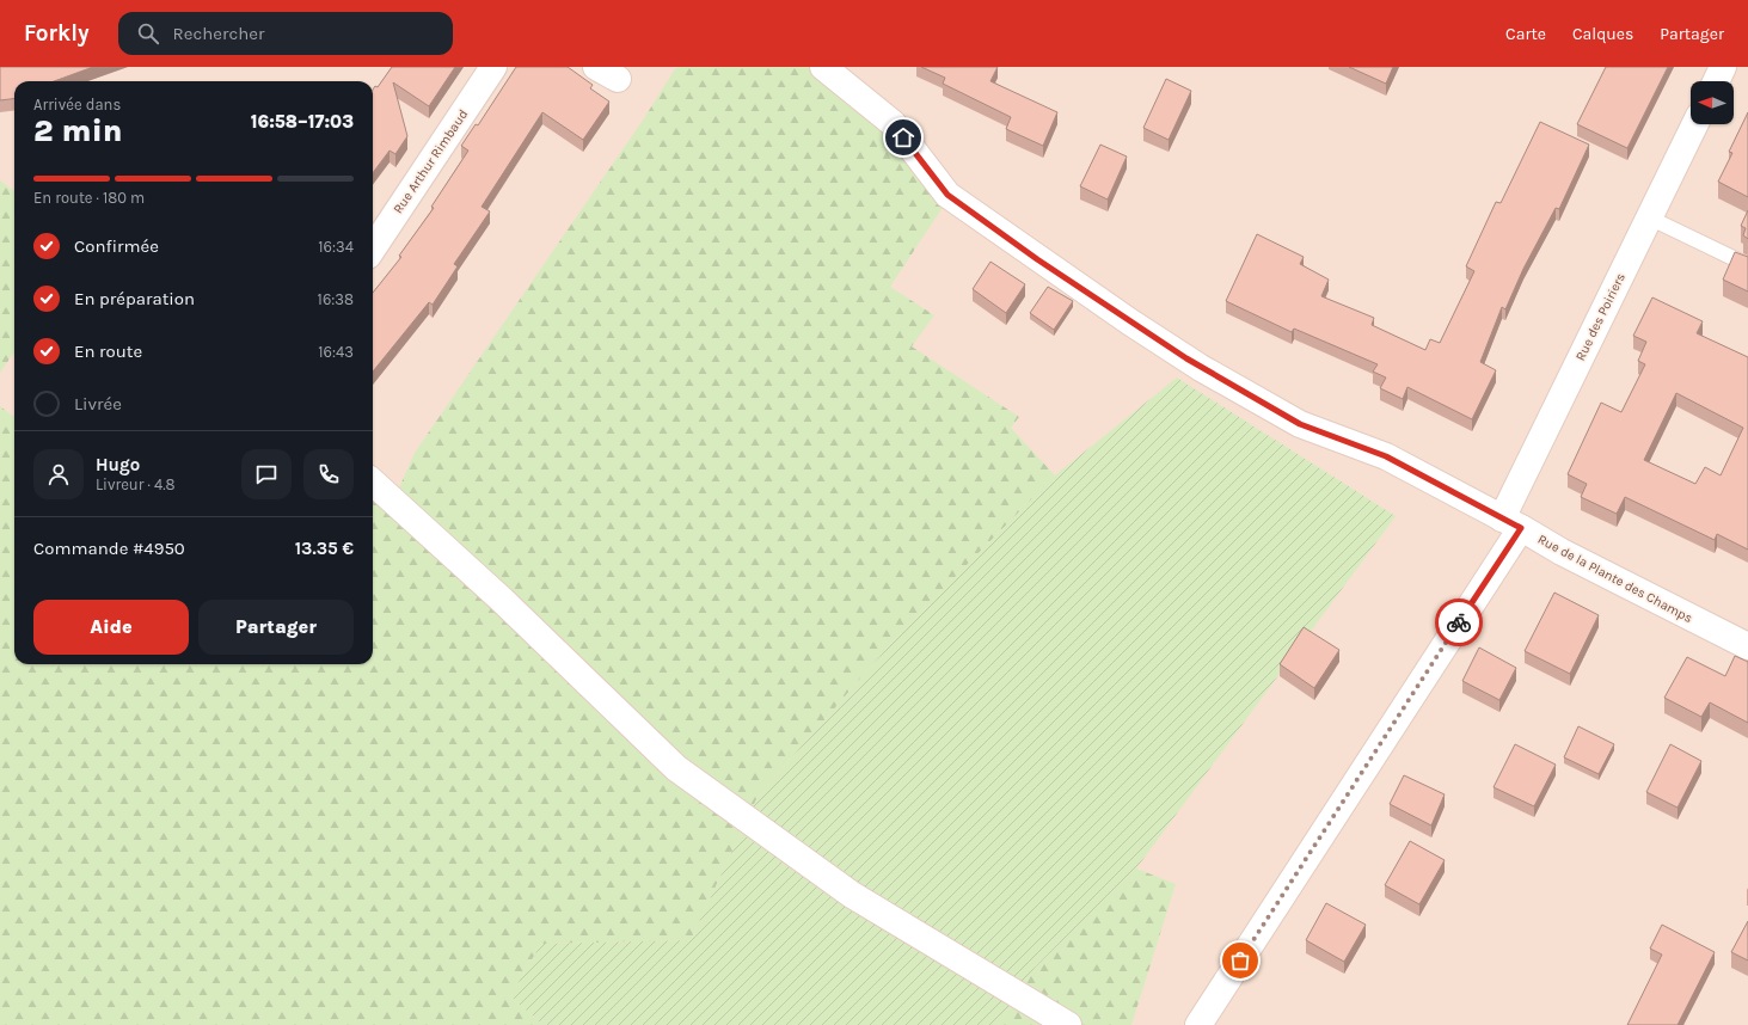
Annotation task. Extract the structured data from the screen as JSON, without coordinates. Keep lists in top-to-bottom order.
{
  "streets": {
    "street": ["Rue Arthur Rimbaud", "Rue des Poiriers", "Rue de la Plante des Champs"]
  },
  "crossings": [
    ["Rue des Poiriers", "Rue de la Plante des Champs"]
  ],
  "north": "left",
  "page": {
    "header": "Forkly",
    "search": "Rechercher",
    "nav": ["Carte", "Calques", "Partager"],
    "heading": ["2 min", "Arrivée dans", "16:58–17:03"],
    "panel": [
      "Hugo",
      "Livreur · 4.8",
      "Commande #4950",
      "13.35 €"
    ],
    "bar": "En route · 180 m",
    "list": [
      ["Confirmée", "16:34"],
      ["En préparation", "16:38"],
      ["En route", "16:43"],
      "Livrée"
    ],
    "buttons": ["Aide", "Partager"]
  }
}
